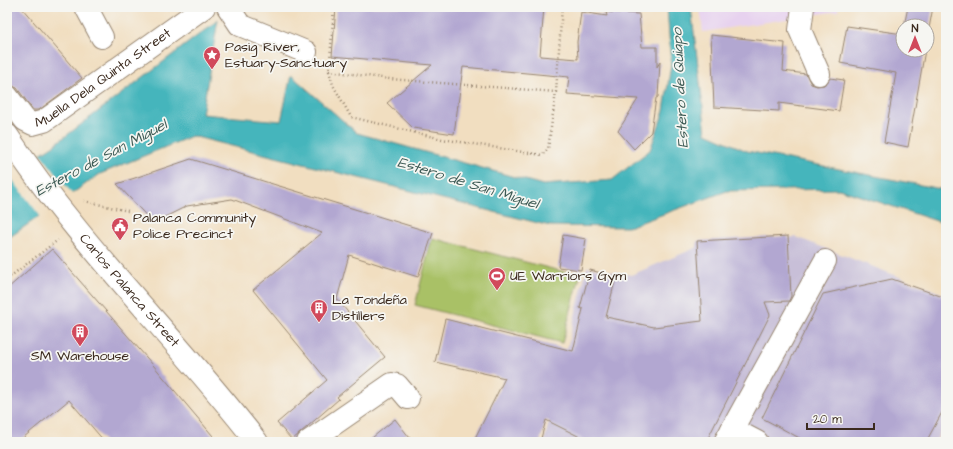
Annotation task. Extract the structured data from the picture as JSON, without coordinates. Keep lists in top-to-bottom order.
{
  "streets": {
    "street": ["Muella Dela Quinta Street", "Carlos Palanca Street"]
  },
  "water": ["Estero de Quiapo", "Estero de San Miguel"],
  "places": {
    "place": ["Pasig River, Estuary-Sanctuary"],
    "public building": ["Palanca Community Police Precinct"],
    "sports": ["UE Warriors Gym"],
    "building": ["La Tondeña Distillers", "SM Warehouse"]
  },
  "scale_bar": "20 m",
  "north": "top"
}
